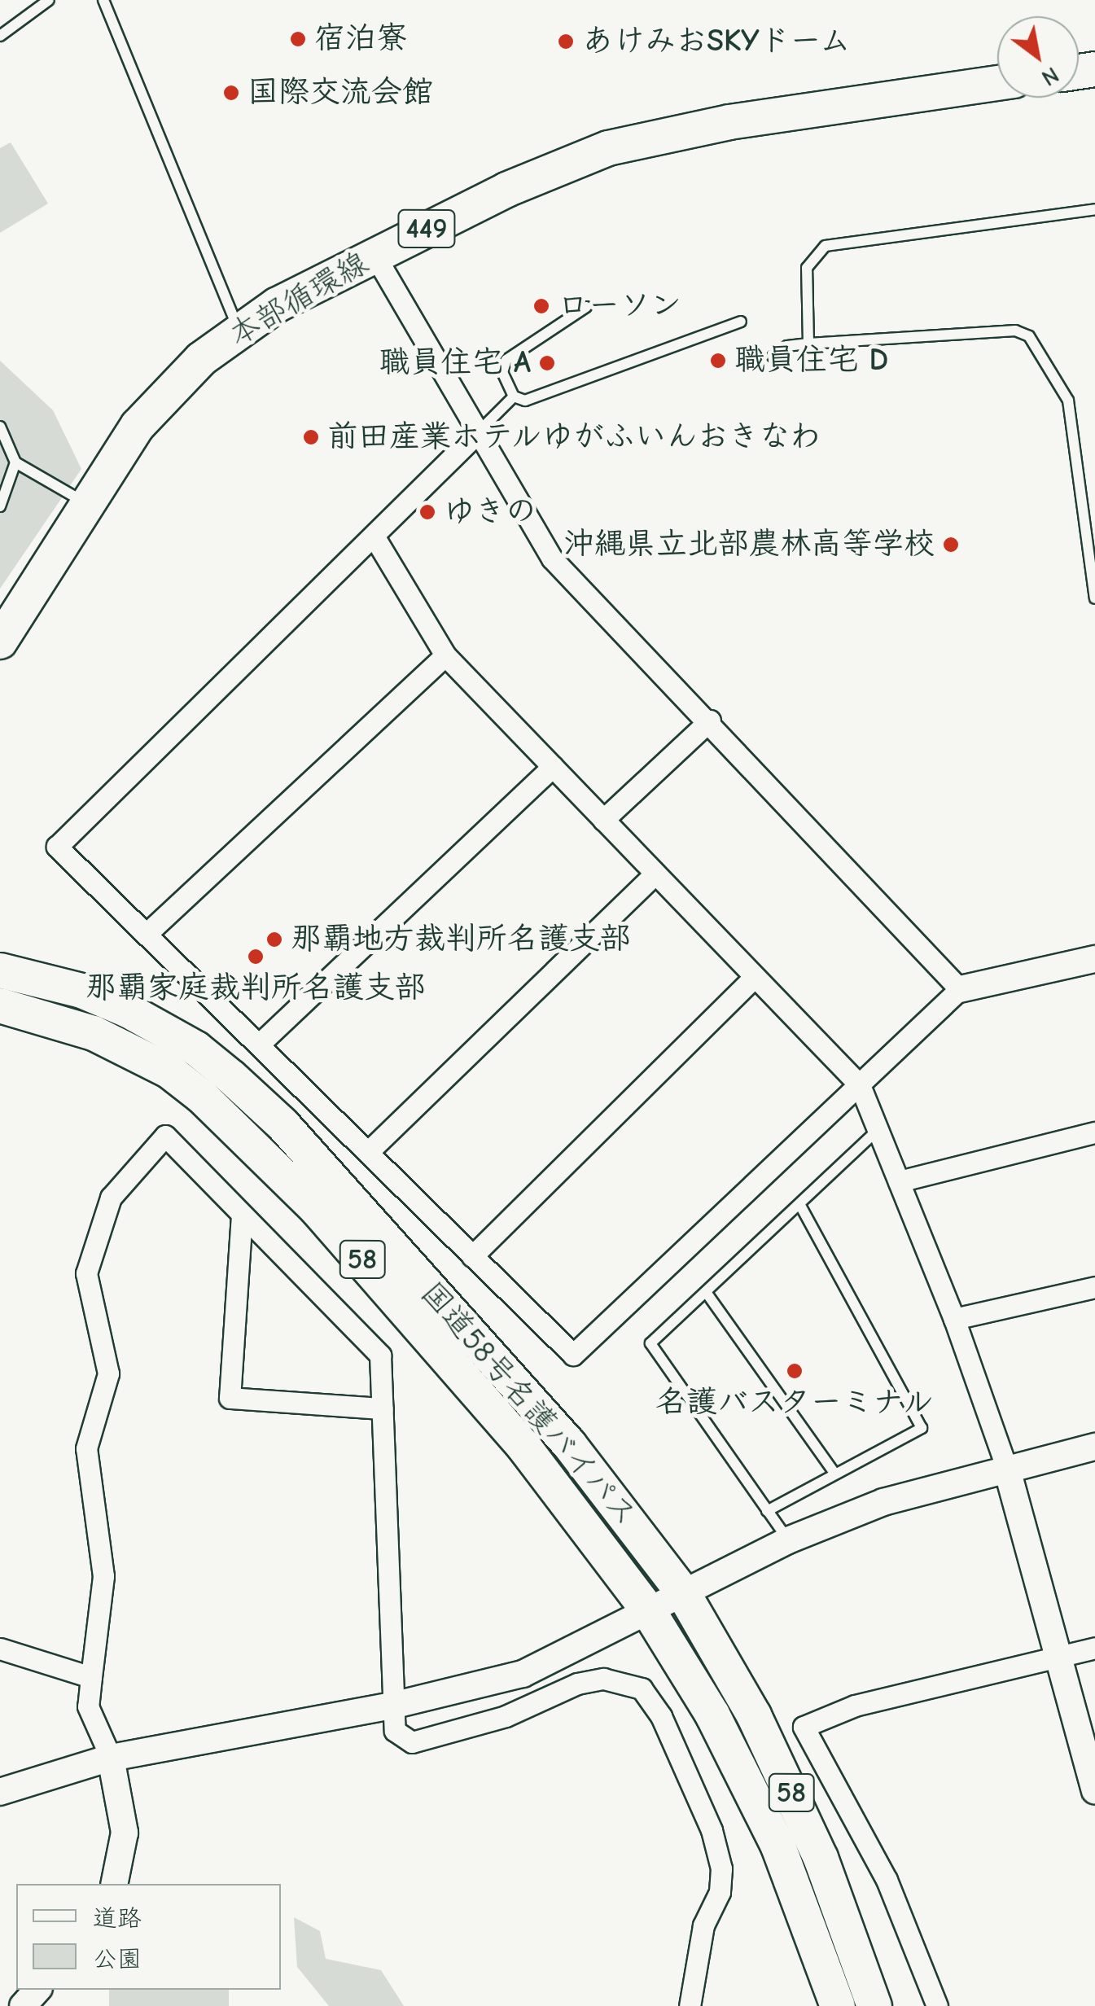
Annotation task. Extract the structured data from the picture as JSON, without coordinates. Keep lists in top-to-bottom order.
{
  "streets": {
    "highway": [
      "449",
      "本部循環線",
      "58",
      "国道58号名護バイパス"
    ]
  },
  "places": [
    "宿泊寮",
    "あけみおSKYドーム",
    "国際交流会館",
    "ローソン",
    "職員住宅 D",
    "職員住宅 A",
    "前田産業ホテルゆがふいんおきなわ",
    "ゆきの",
    "沖縄県立北部農林高等学校",
    "那覇地方裁判所名護支部",
    "那覇家庭裁判所名護支部",
    "名護バスターミナル"
  ],
  "legend": ["道路", "公園"],
  "north": "bottom right"
}
